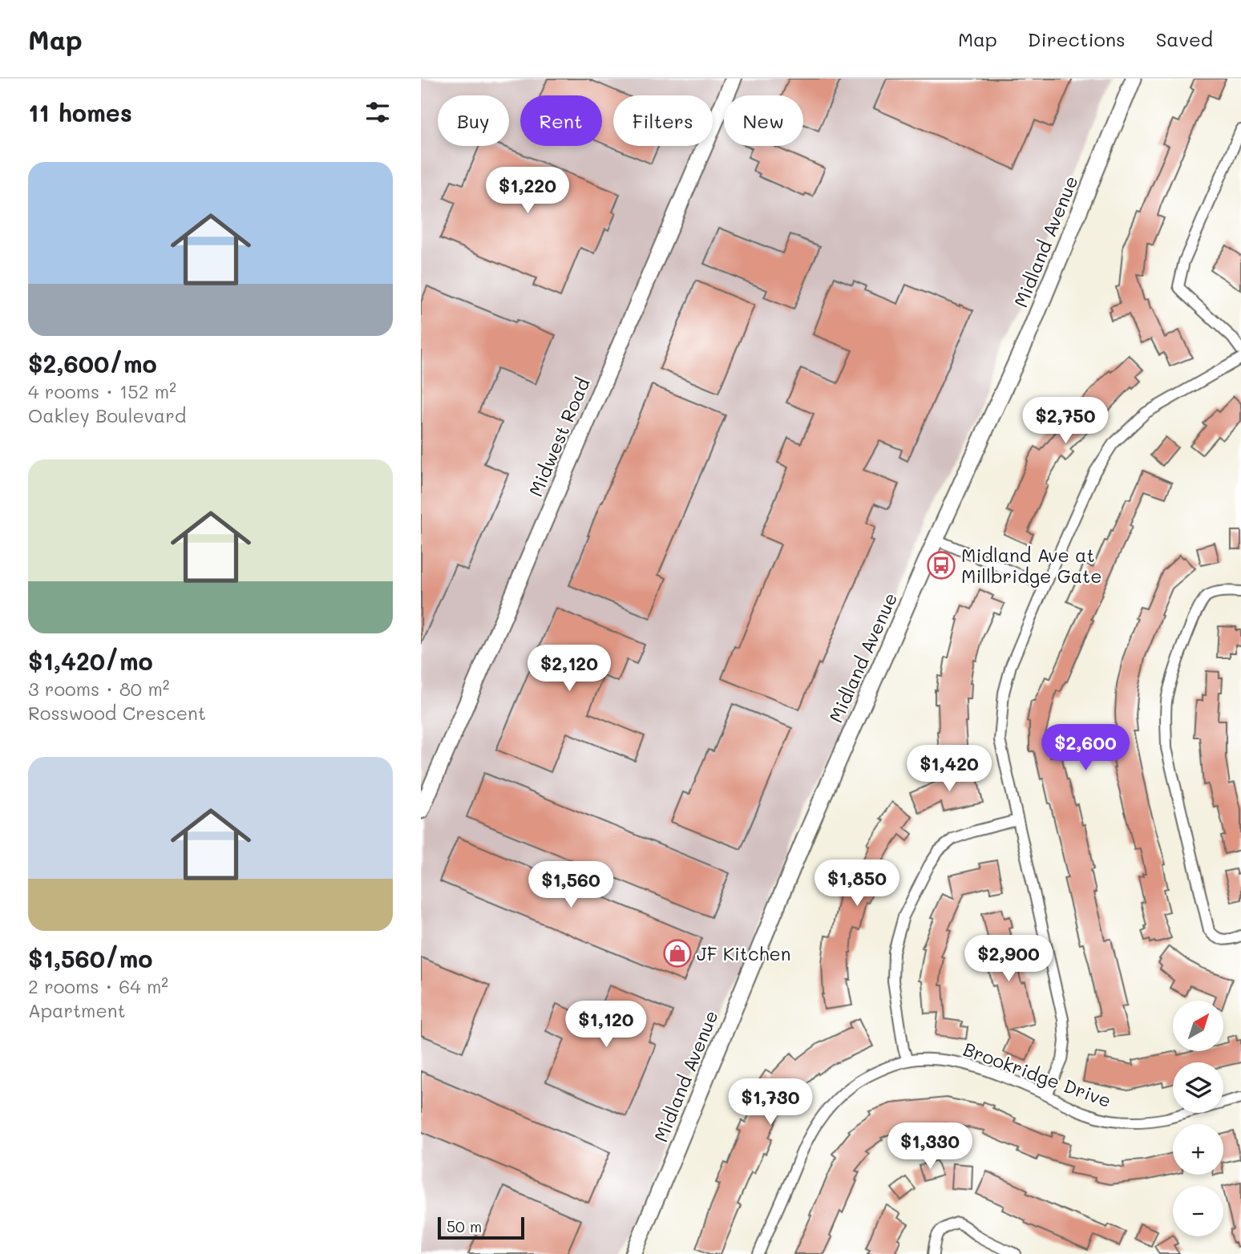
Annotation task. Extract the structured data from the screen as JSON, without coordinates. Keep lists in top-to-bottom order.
{
  "streets": {
    "main road": ["Midland Avenue", "Midwest Road"],
    "street": ["Brookridge Drive"]
  },
  "places": {
    "bus stop": ["Midland Ave at Millbridge Gate"],
    "shop": ["JF Kitchen"]
  },
  "scale_bar": "50 m",
  "north": "top right",
  "page": {
    "header": "Map",
    "nav": ["Map", "Directions", "Saved"],
    "heading": "11 homes",
    "chip": [
      "Buy",
      "Rent",
      "Filters",
      "New"
    ],
    "list": [
      {
        "name": "$2,600/mo",
        "note": "4 rooms · 152 m² · Oakley Boulevard"
      },
      {
        "name": "$1,420/mo",
        "note": "3 rooms · 80 m² · Rosswood Crescent"
      },
      {
        "name": "$1,560/mo",
        "note": "2 rooms · 64 m² · Apartment"
      }
    ],
    "price": [
      "$1,220",
      "$2,750",
      "$2,120",
      "$2,600",
      "$1,420",
      "$1,850",
      "$1,560",
      "$2,900",
      "$1,120",
      "$1,730",
      "$1,330"
    ],
    "map_buttons": ["+", "−"],
    "scale": "50 m"
  }
}
